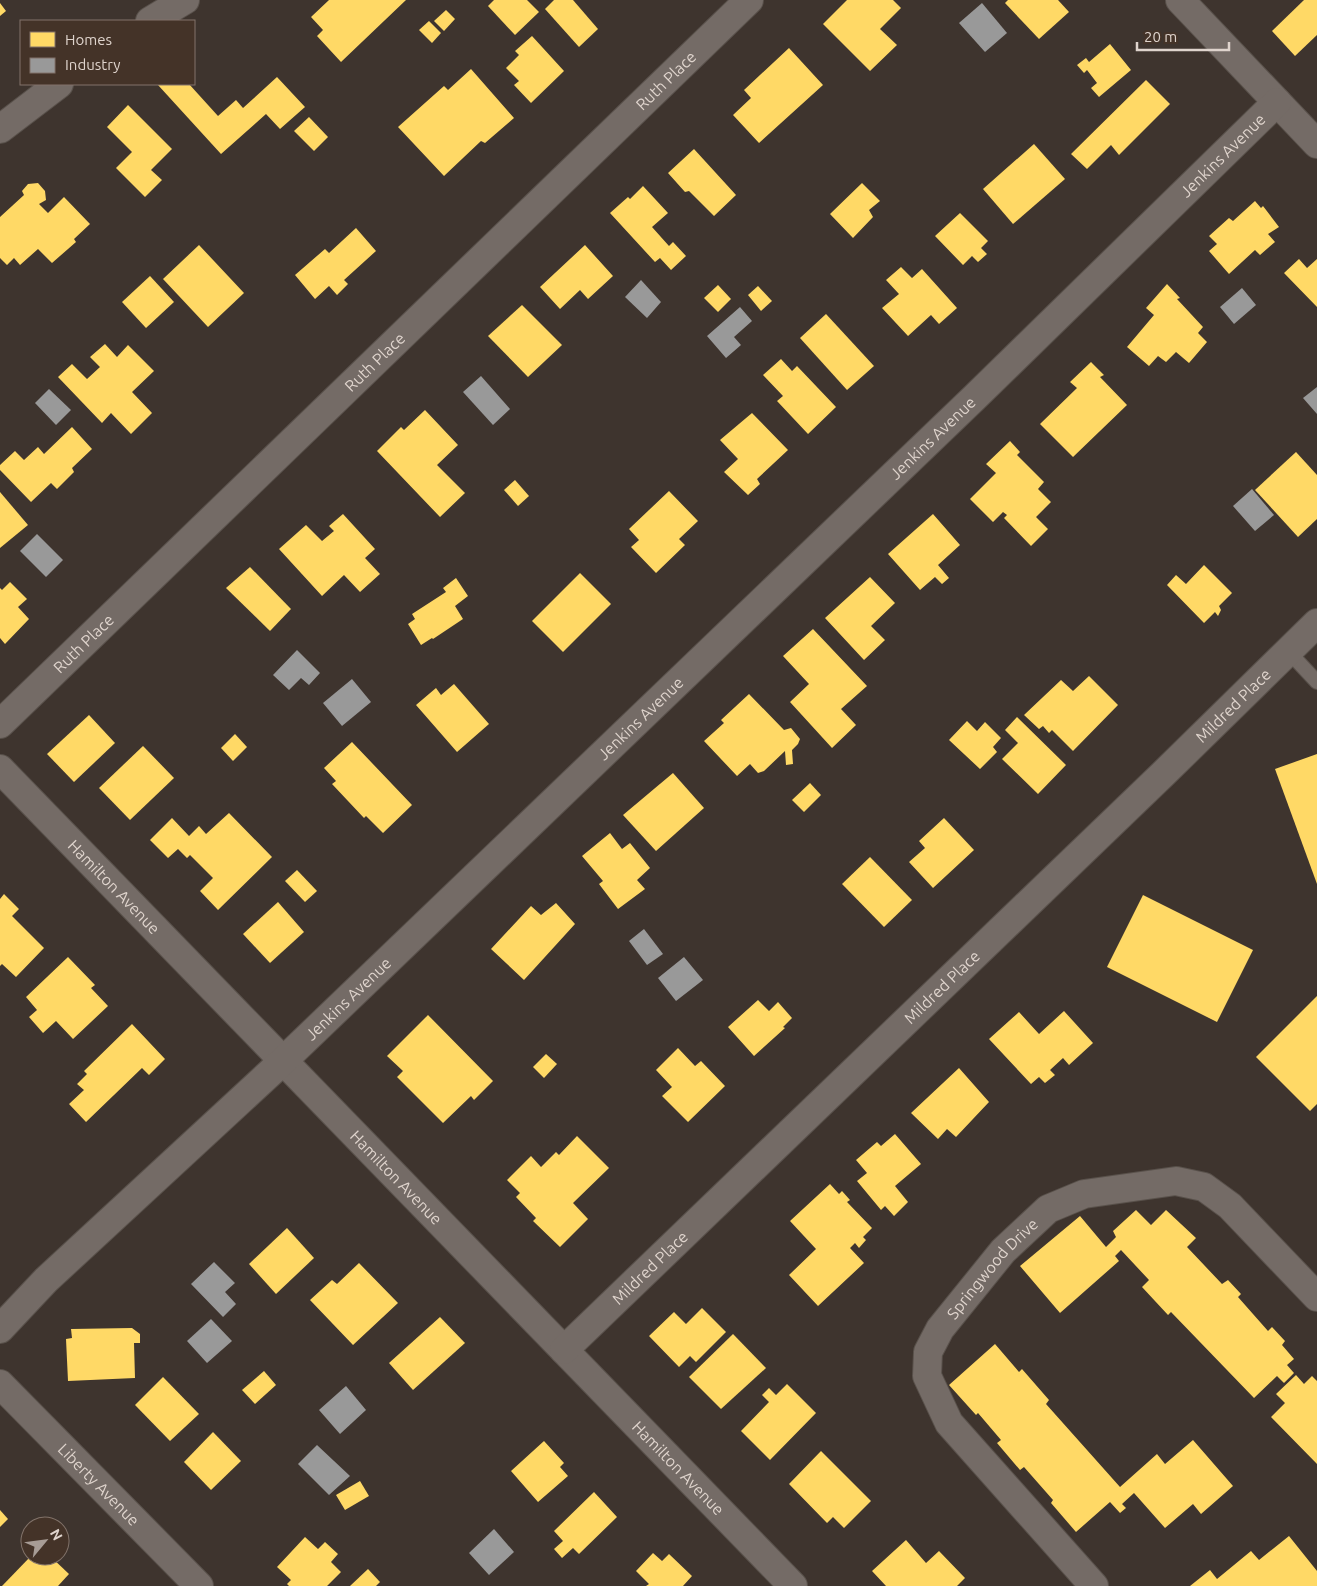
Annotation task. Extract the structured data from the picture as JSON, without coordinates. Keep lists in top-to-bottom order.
{
  "streets": {
    "street": [
      "Ruth Place",
      "Jenkins Avenue",
      "Mildred Place",
      "Hamilton Avenue",
      "Springwood Drive",
      "Liberty Avenue"
    ]
  },
  "crossings": [
    ["Jenkins Avenue", "Hamilton Avenue"],
    ["Mildred Place", "Hamilton Avenue"]
  ],
  "legend": ["Homes", "Industry"],
  "scale_bar": "20 m",
  "north": "top right"
}
